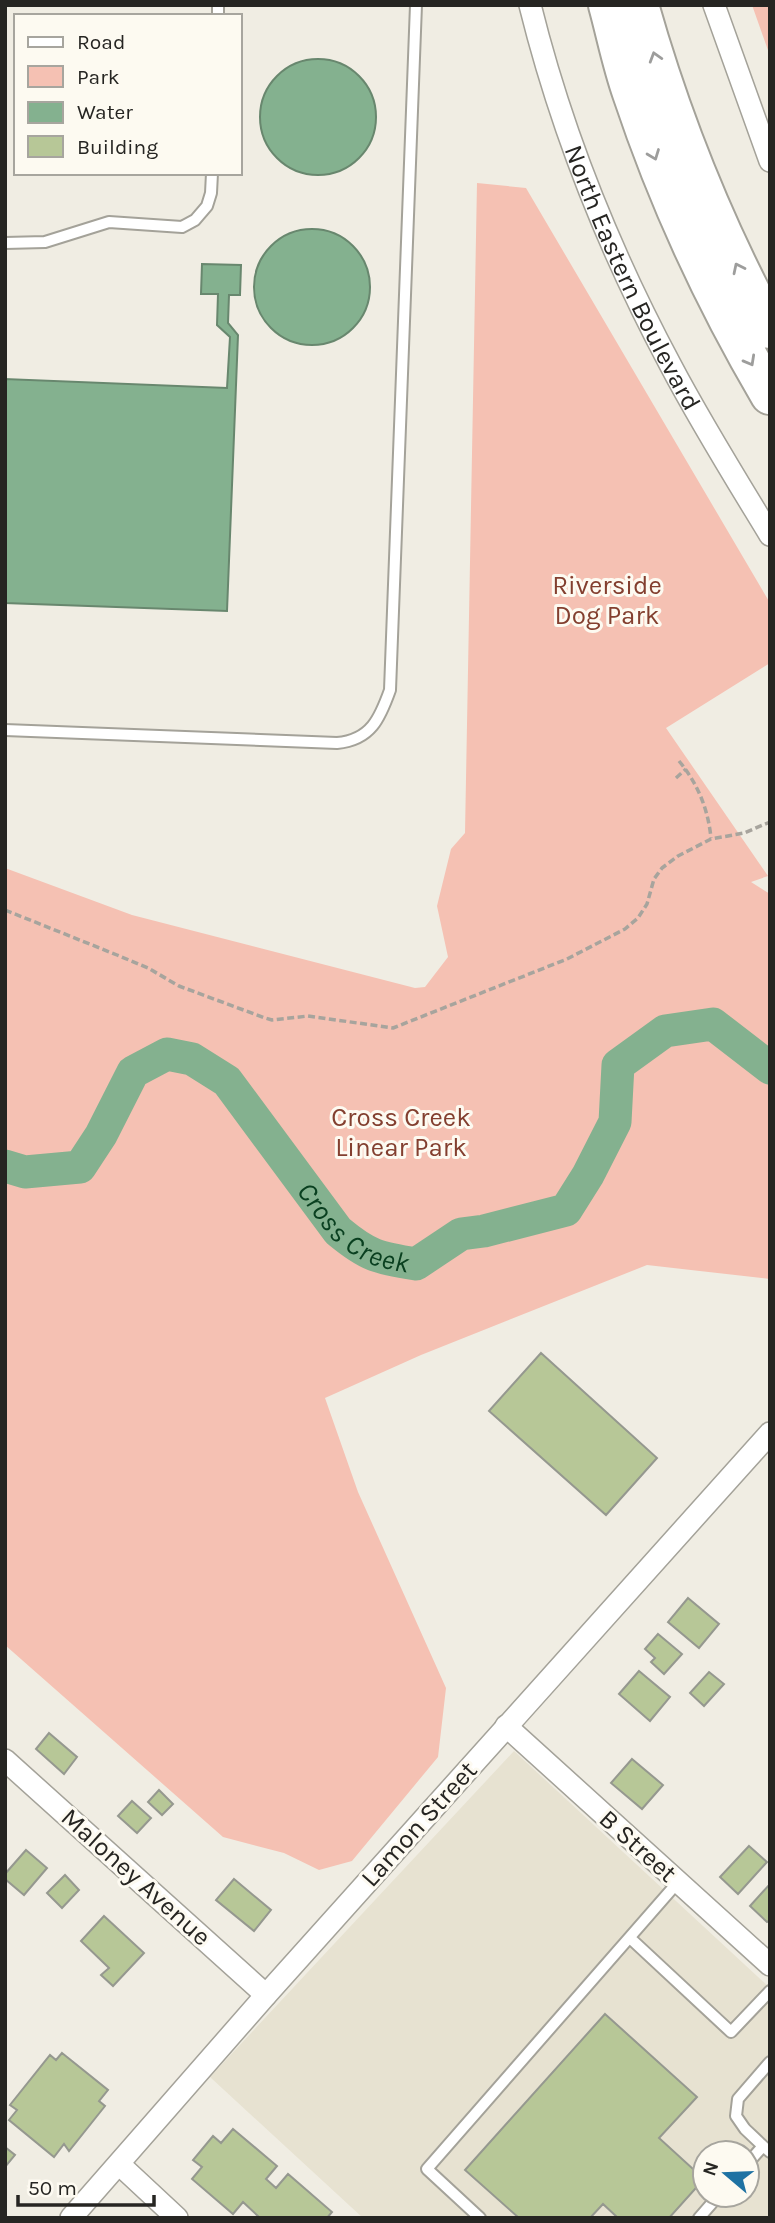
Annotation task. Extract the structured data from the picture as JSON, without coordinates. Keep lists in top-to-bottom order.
{
  "streets": {
    "street": [
      "North Eastern Boulevard",
      "Lamon Street",
      "B Street",
      "Maloney Avenue"
    ]
  },
  "crossings": [
    ["Lamon Street", "B Street"],
    ["Lamon Street", "Maloney Avenue"]
  ],
  "water": ["Cross Creek"],
  "parks": ["Riverside Dog Park", "Cross Creek Linear Park"],
  "legend": [
    "Road",
    "Park",
    "Water",
    "Building"
  ],
  "scale_bar": "50 m",
  "north": "left"
}
